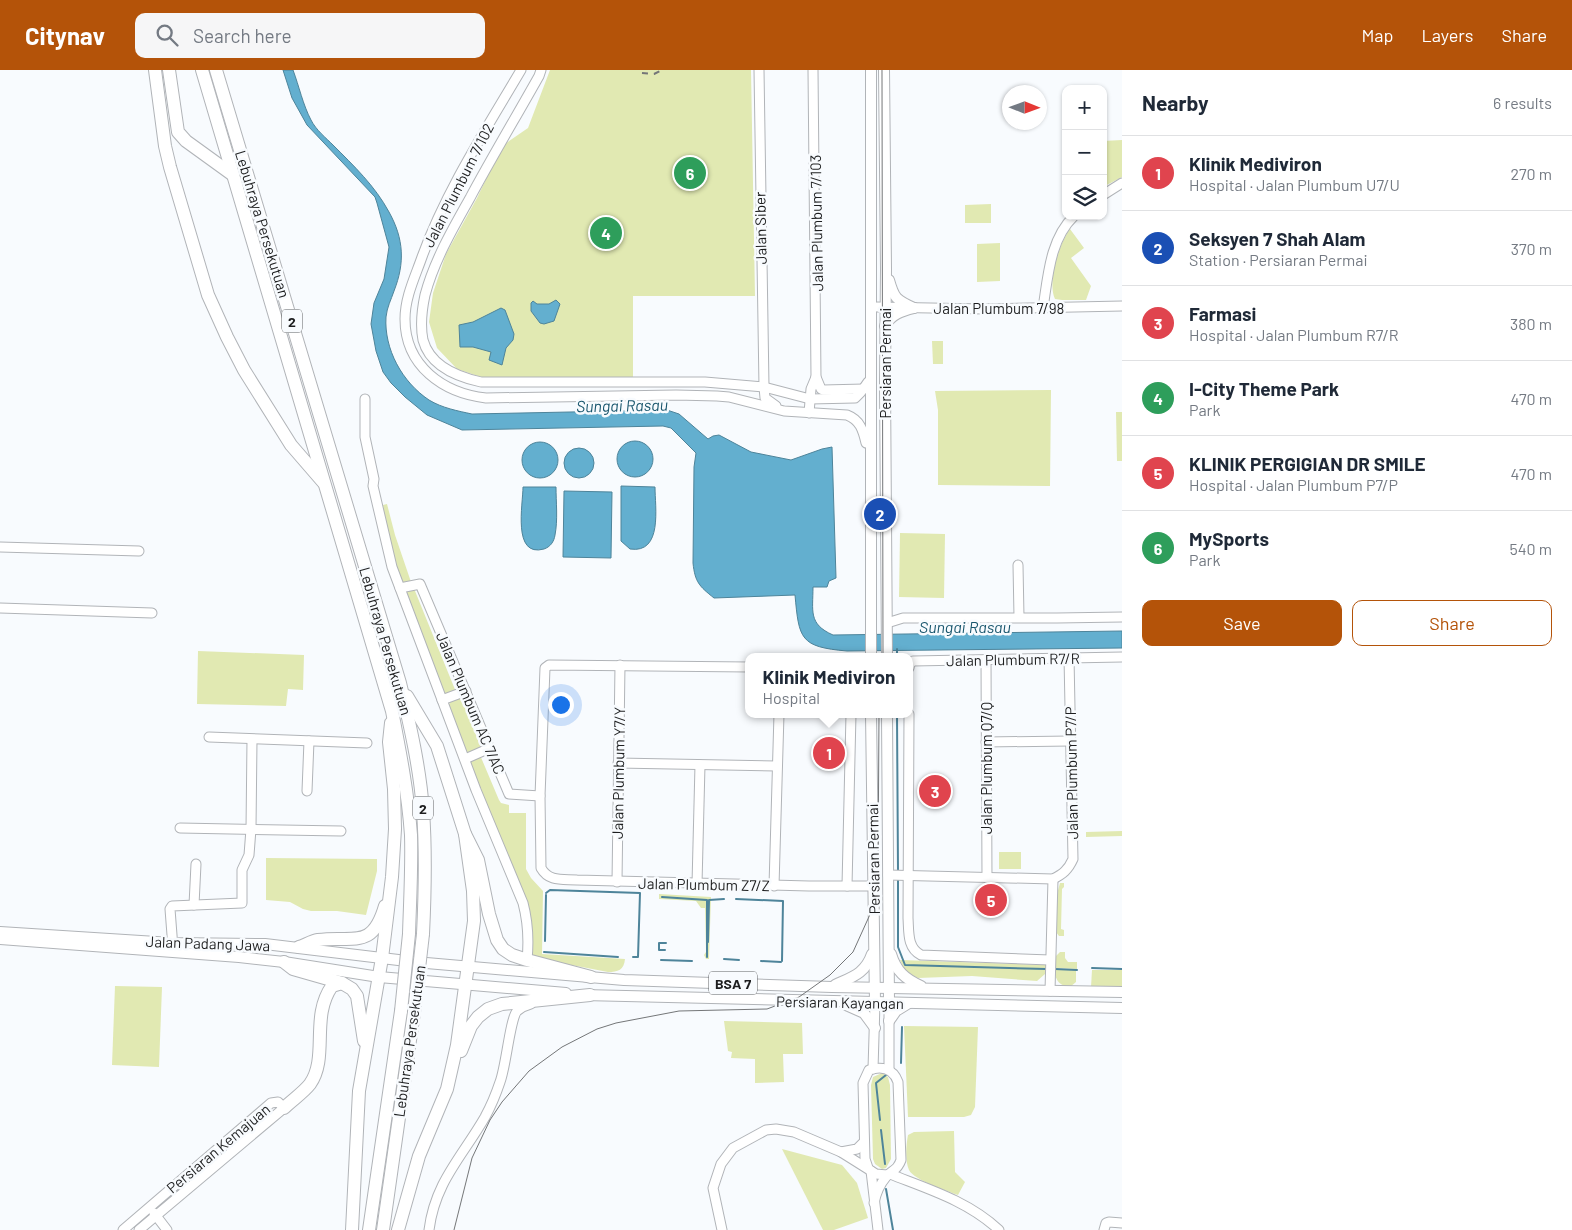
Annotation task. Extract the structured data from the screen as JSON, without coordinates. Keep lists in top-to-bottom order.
{
  "streets": {
    "highway": ["Lebuhraya Persekutuan", "2"],
    "main road": [
      "Persiaran Permai",
      "Jalan Padang Jawa",
      "BSA 7",
      "Persiaran Kayangan"
    ],
    "street": [
      "Jalan Plumbum 7/102",
      "Jalan Plumbum 7/103",
      "Jalan Siber",
      "Jalan Plumbum 7/98",
      "Jalan Plumbum R7/R",
      "Jalan Plumbum AC 7/AC",
      "Jalan Plumbum Q7/Q",
      "Jalan Plumbum Y7/Y",
      "Jalan Plumbum P7/P",
      "Jalan Plumbum Z7/Z",
      "Persiaran Kemajuan"
    ]
  },
  "crossings": [
    ["Jalan Plumbum 7/102", "Jalan Plumbum 7/103"],
    ["Jalan Plumbum 7/102", "Jalan Siber"],
    ["Jalan Plumbum 7/102", "Persiaran Permai"],
    ["Jalan Plumbum 7/98", "Persiaran Permai"],
    ["Persiaran Permai", "Jalan Plumbum Z7/Z"],
    ["Persiaran Permai", "Persiaran Kayangan"],
    ["Jalan Plumbum R7/R", "Jalan Plumbum Q7/Q"],
    ["Jalan Plumbum R7/R", "Jalan Plumbum P7/P"],
    ["Jalan Plumbum AC 7/AC", "Jalan Plumbum Z7/Z"],
    ["Jalan Plumbum Y7/Y", "Jalan Plumbum Z7/Z"],
    ["Jalan Padang Jawa", "Persiaran Kayangan"]
  ],
  "water": ["Sungai Rasau"],
  "north": "right",
  "page": {
    "header": "Citynav",
    "search": "Search here",
    "nav": ["Map", "Layers", "Share"],
    "heading": ["Nearby", "6 results"],
    "map_buttons": ["+", "−"],
    "list": [
      {
        "mark": "1",
        "name": "Klinik Mediviron",
        "note": "Hospital · Jalan Plumbum U7/U",
        "value": "270 m"
      },
      {
        "mark": "2",
        "name": "Seksyen 7 Shah Alam",
        "note": "Station · Persiaran Permai",
        "value": "370 m"
      },
      {
        "mark": "3",
        "name": "Farmasi",
        "note": "Hospital · Jalan Plumbum R7/R",
        "value": "380 m"
      },
      {
        "mark": "4",
        "name": "I-City Theme Park",
        "note": "Park",
        "value": "470 m"
      },
      {
        "mark": "5",
        "name": "KLINIK PERGIGIAN DR SMILE",
        "note": "Hospital · Jalan Plumbum P7/P",
        "value": "470 m"
      },
      {
        "mark": "6",
        "name": "MySports",
        "note": "Park",
        "value": "540 m"
      }
    ],
    "pins": [
      "6",
      "4",
      "2",
      "1",
      "3",
      "5"
    ],
    "buttons": ["Save", "Share"],
    "popup": ["Klinik Mediviron", "Hospital"]
  }
}
